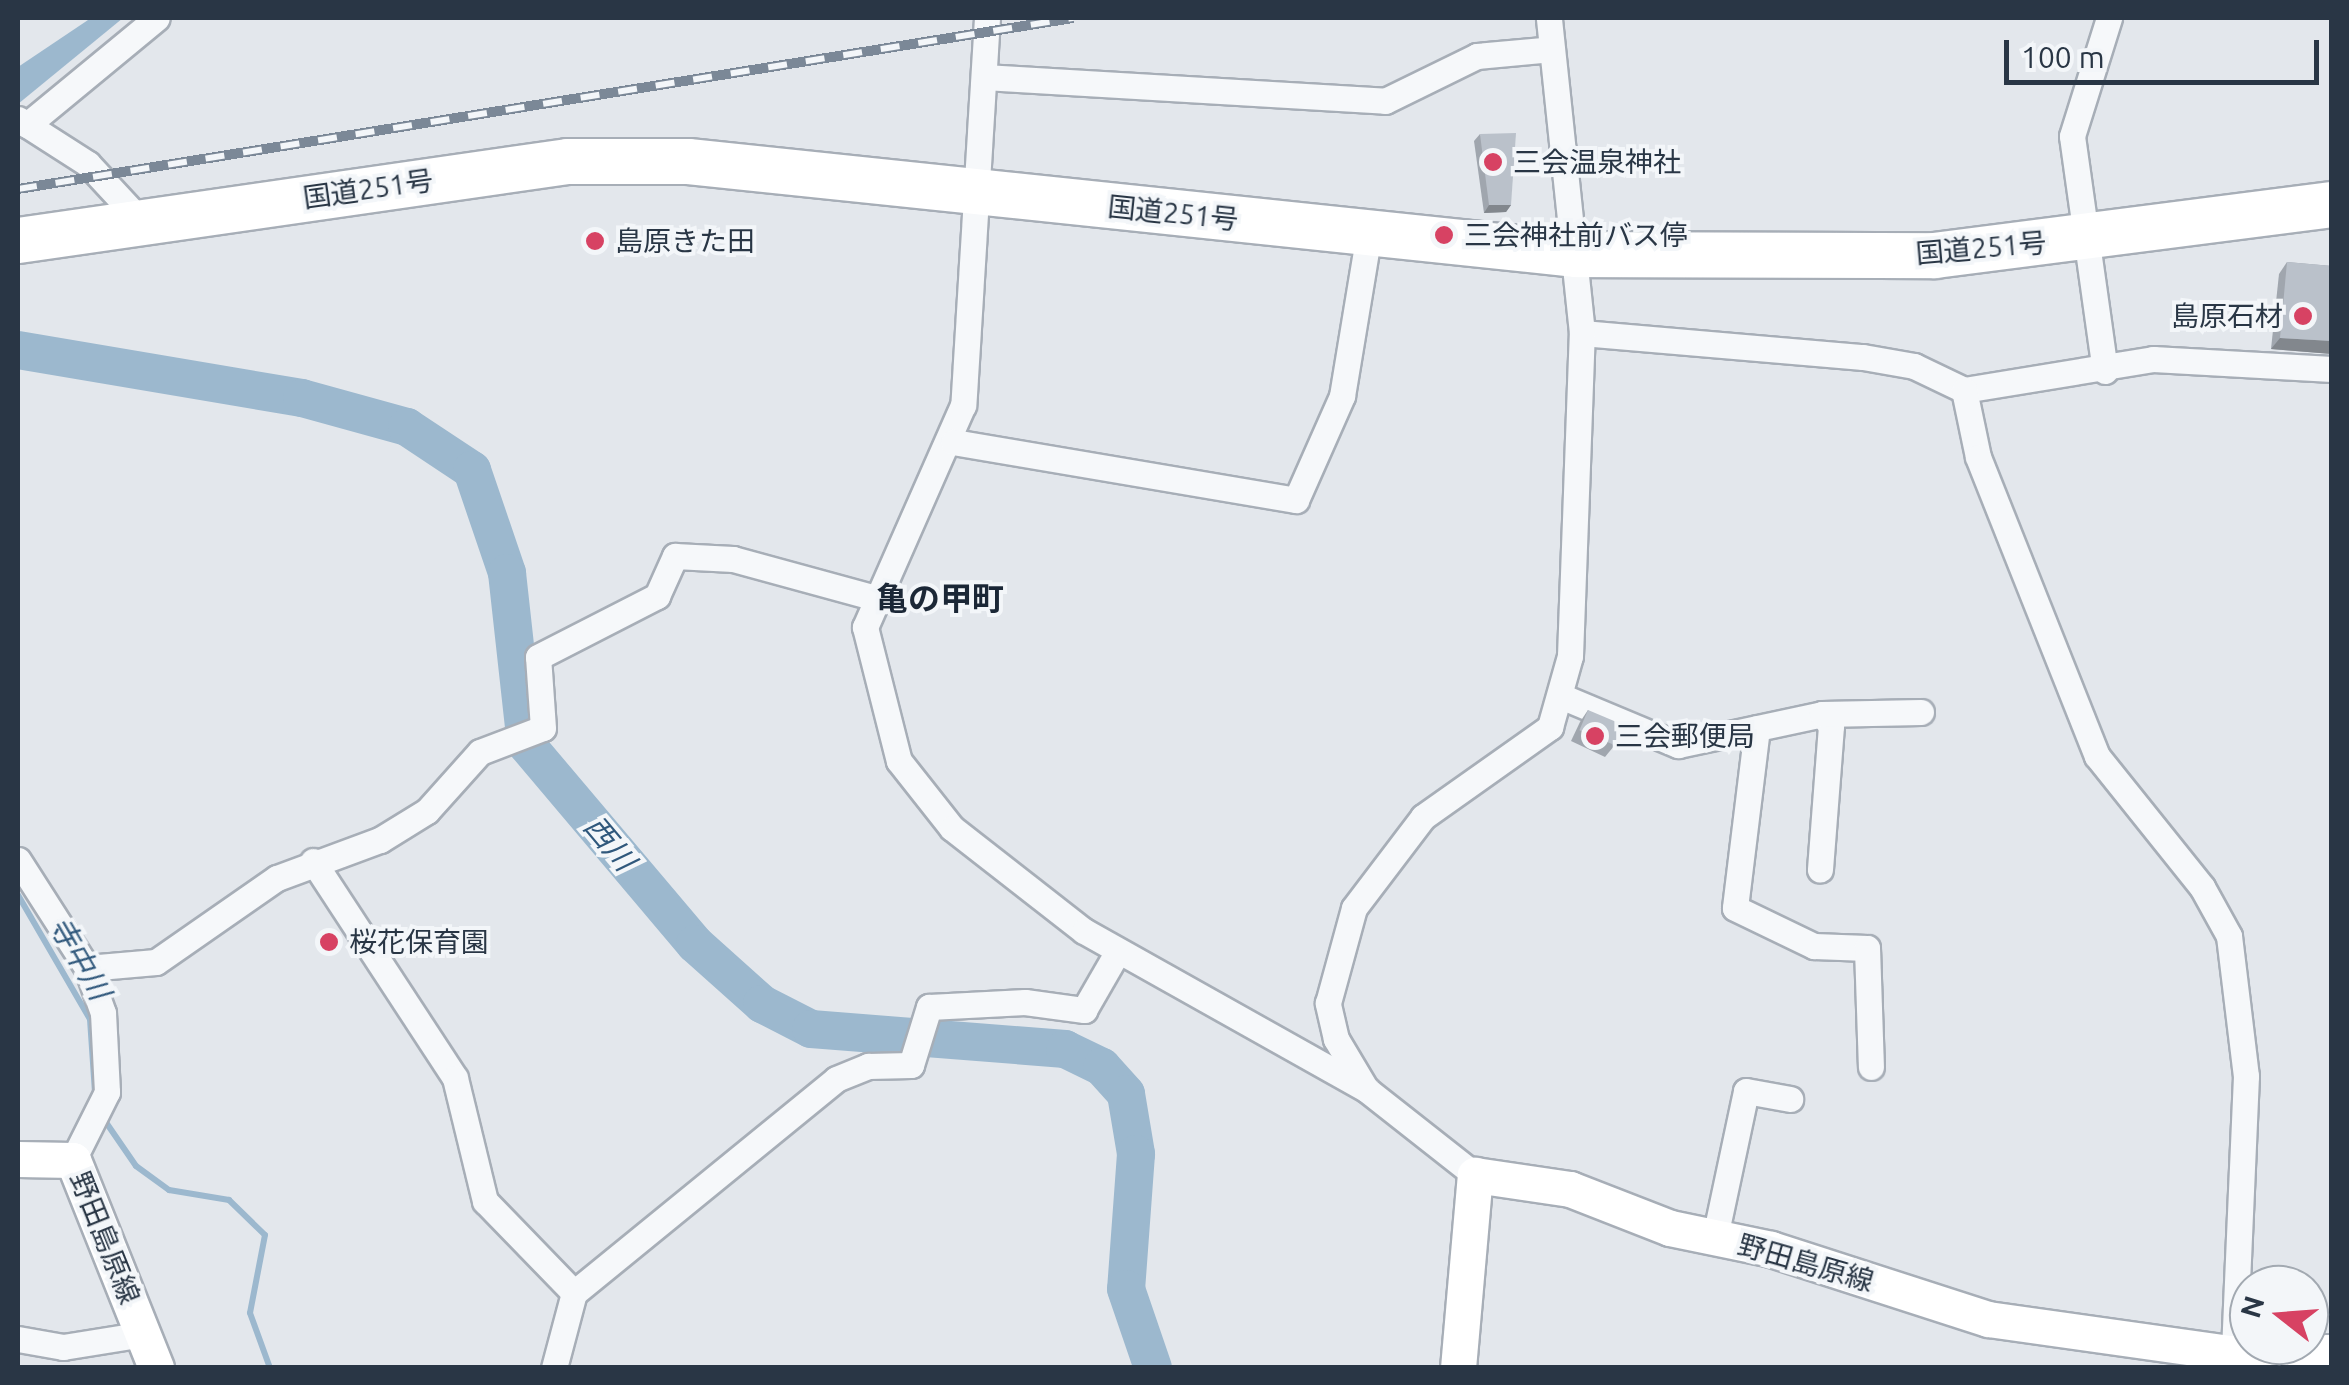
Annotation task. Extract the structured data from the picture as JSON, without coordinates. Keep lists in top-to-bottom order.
{
  "streets": {
    "highway": ["国道251号"],
    "main road": ["野田島原線"]
  },
  "districts": ["亀の甲町"],
  "water": ["西川", "寺中川"],
  "places": [
    "三会温泉神社",
    "三会神社前バス停",
    "島原きた田",
    "島原石材",
    "三会郵便局",
    "桜花保育園"
  ],
  "scale_bar": "100 m",
  "north": "left"
}
